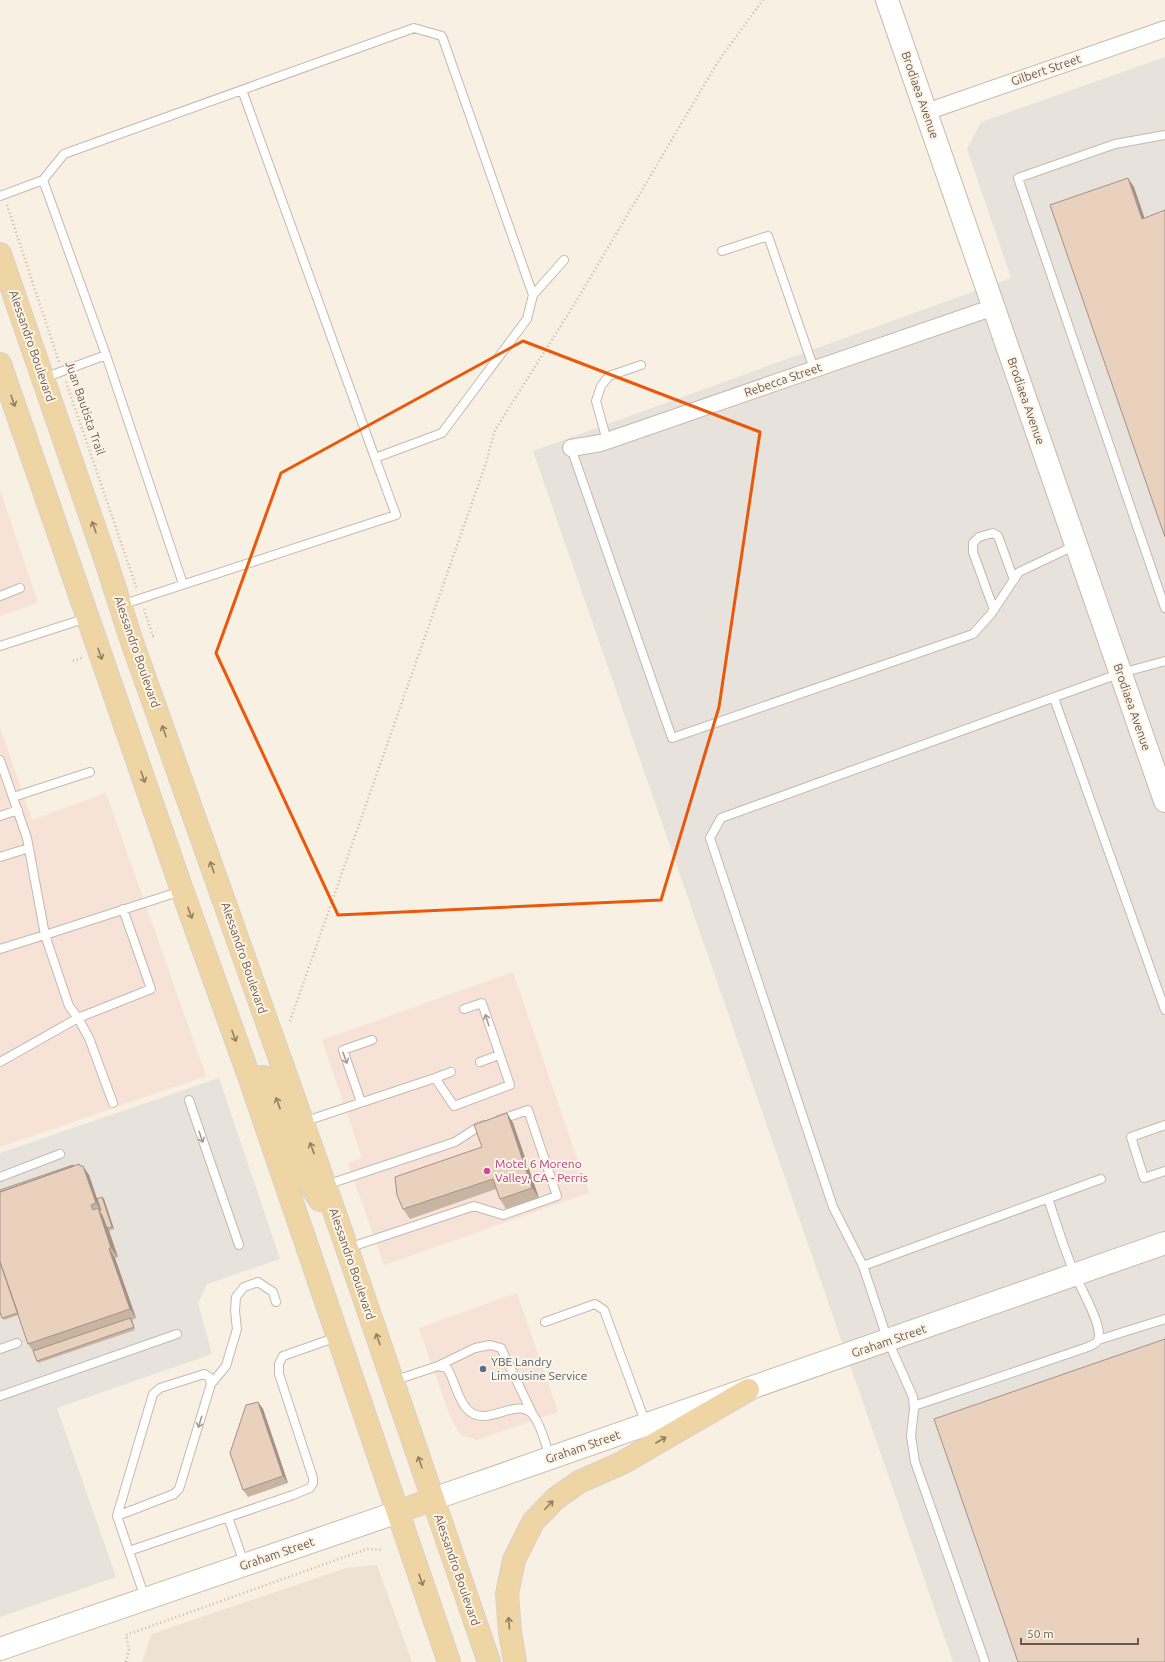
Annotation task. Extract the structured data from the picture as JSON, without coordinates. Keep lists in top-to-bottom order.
{
  "streets": {
    "main road": ["Alessandro Boulevard", "Graham Street"],
    "street": ["Gilbert Street", "Brodiaea Avenue", "Rebecca Street"],
    "path": ["Juan Bautista Trail"]
  },
  "crossings": [
    ["Gilbert Street", "Brodiaea Avenue"],
    ["Brodiaea Avenue", "Rebecca Street"],
    ["Alessandro Boulevard", "Juan Bautista Trail"],
    ["Alessandro Boulevard", "Graham Street"]
  ],
  "places": ["Motel 6 Moreno Valley, CA - Perris", "YBE Landry Limousine Service"],
  "scale_bar": "50 m"
}
